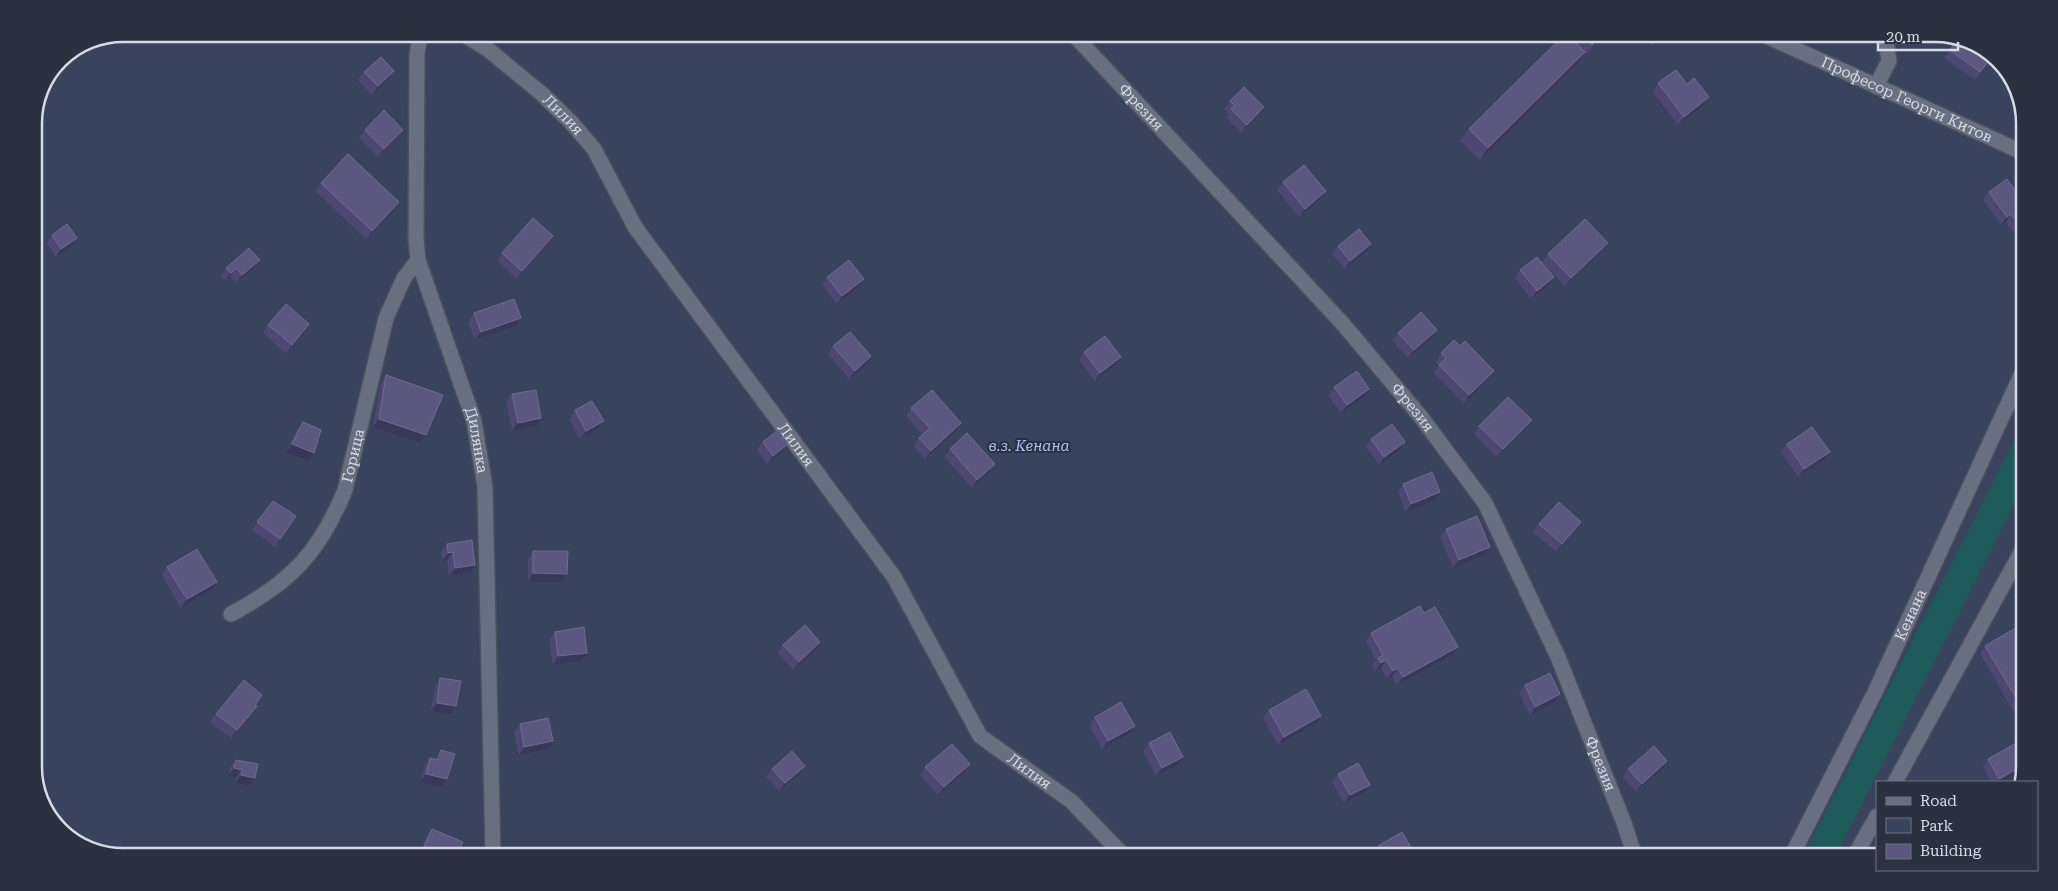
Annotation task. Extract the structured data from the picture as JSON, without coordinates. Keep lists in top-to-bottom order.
{
  "streets": {
    "street": [
      "Професор Георги Китов",
      "Фрезия",
      "Лилия",
      "Дилянка",
      "Горица",
      "Кенана"
    ]
  },
  "crossings": [
    ["Дилянка", "Горица"]
  ],
  "parks": ["в.з. Кенана"],
  "legend": ["Road", "Park", "Building"],
  "scale_bar": "20 m"
}
